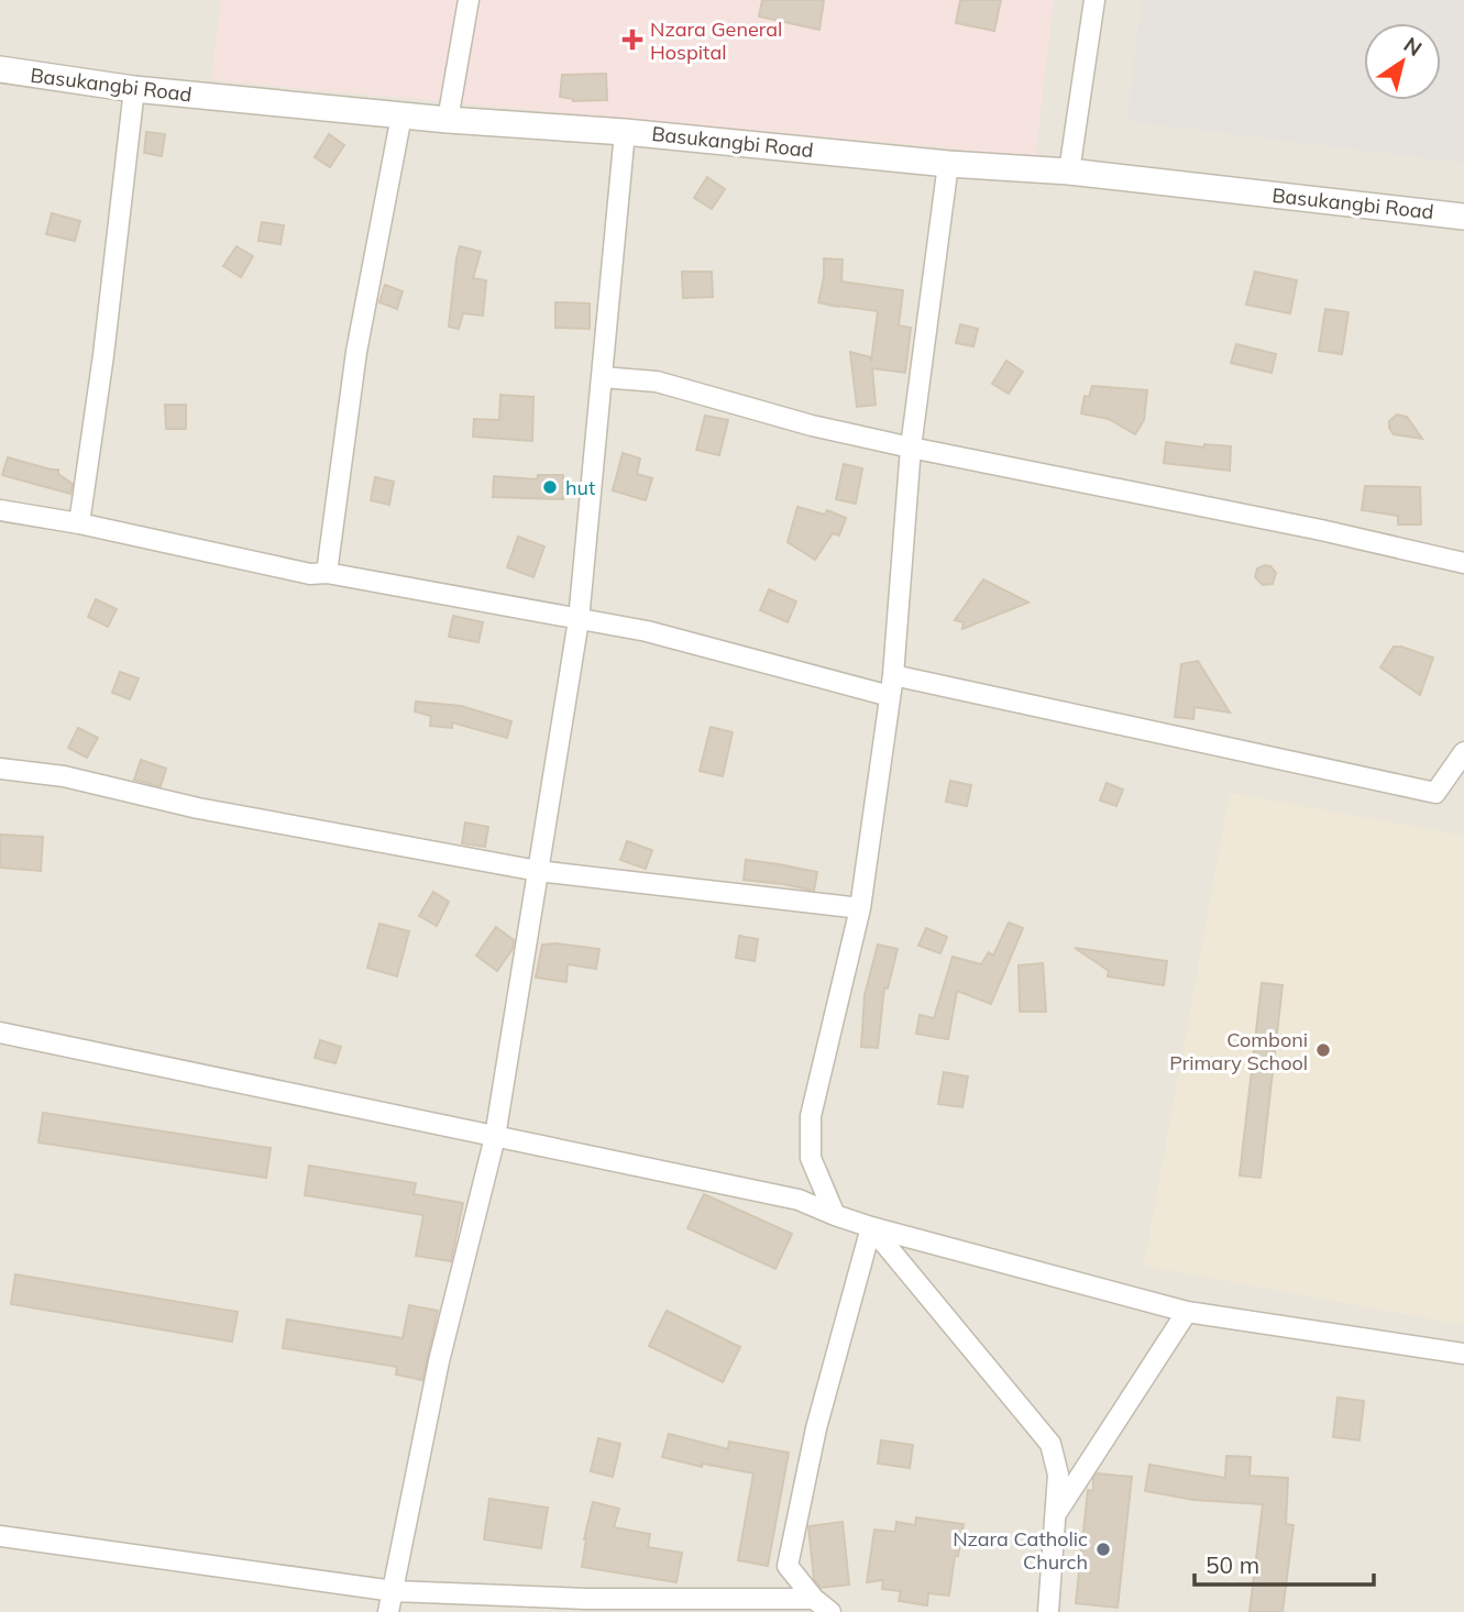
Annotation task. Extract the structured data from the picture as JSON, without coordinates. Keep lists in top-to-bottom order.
{
  "streets": {
    "street": ["Basukangbi Road"]
  },
  "places": {
    "health": ["Nzara General Hospital"],
    "other": ["hut", "Comboni Primary School", "Nzara Catholic Church"]
  },
  "scale_bar": "50 m",
  "north": "top right"
}
